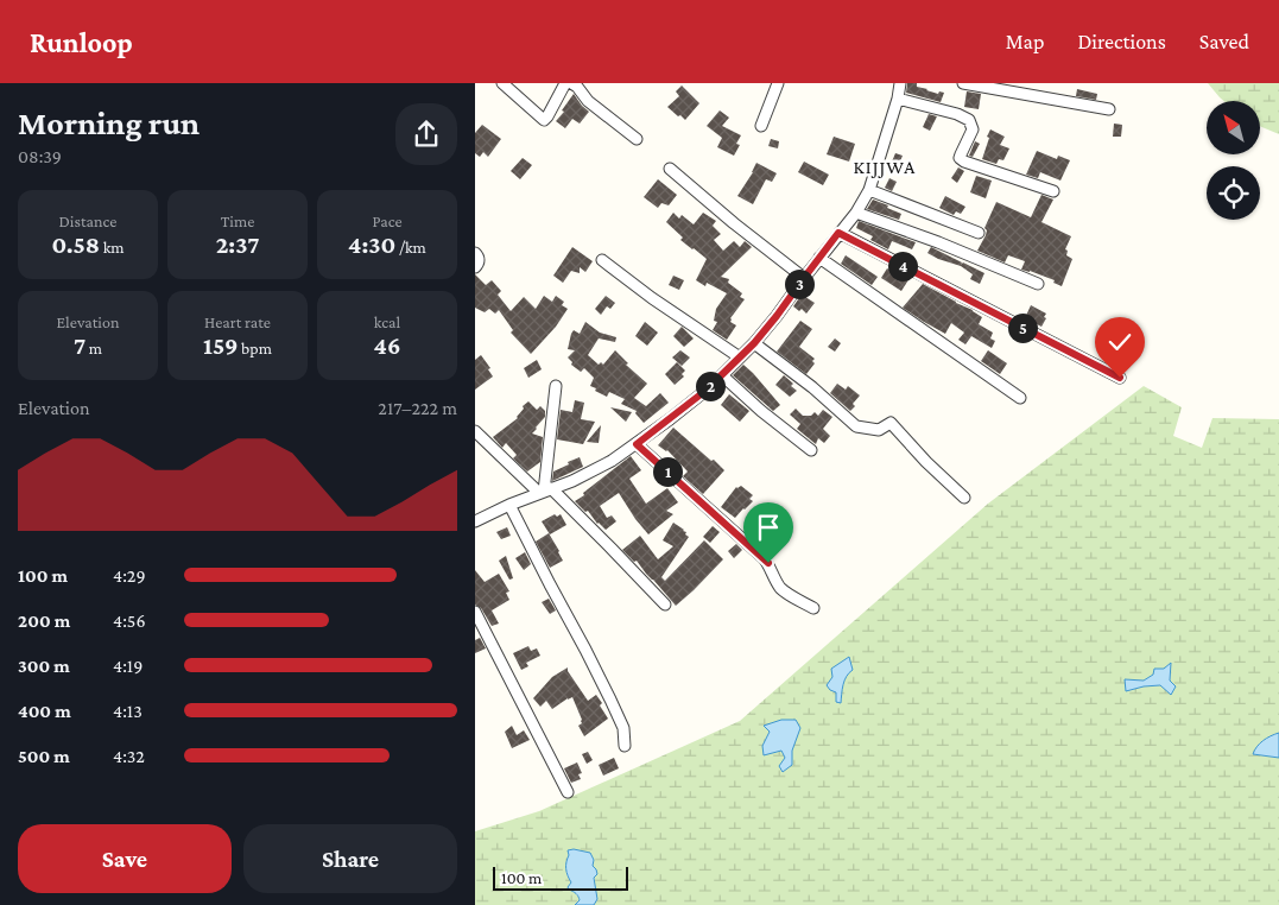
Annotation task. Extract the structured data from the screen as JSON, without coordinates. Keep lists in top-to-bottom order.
{
  "districts": ["KIJJWA"],
  "scale_bar": "100 m",
  "north": "top left",
  "page": {
    "header": "Runloop",
    "nav": ["Map", "Directions", "Saved"],
    "heading": ["Morning run", "08:39"],
    "stats": [
      ["Distance", "0.58 km"],
      ["Time", "2:37"],
      ["Pace", "4:30 /km"],
      ["Elevation", "7 m"],
      ["Heart rate", "159 bpm"],
      ["kcal", "46"]
    ],
    "pins": [
      "4",
      "3",
      "5",
      "2",
      "1"
    ],
    "chart": ["Elevation", "217–222 m"],
    "list": [
      {
        "name": "100 m",
        "note": "4:29"
      },
      {
        "name": "200 m",
        "note": "4:56"
      },
      {
        "name": "300 m",
        "note": "4:19"
      },
      {
        "name": "400 m",
        "note": "4:13"
      },
      {
        "name": "500 m",
        "note": "4:32"
      }
    ],
    "buttons": ["Save", "Share"],
    "scale": "100 m"
  }
}
